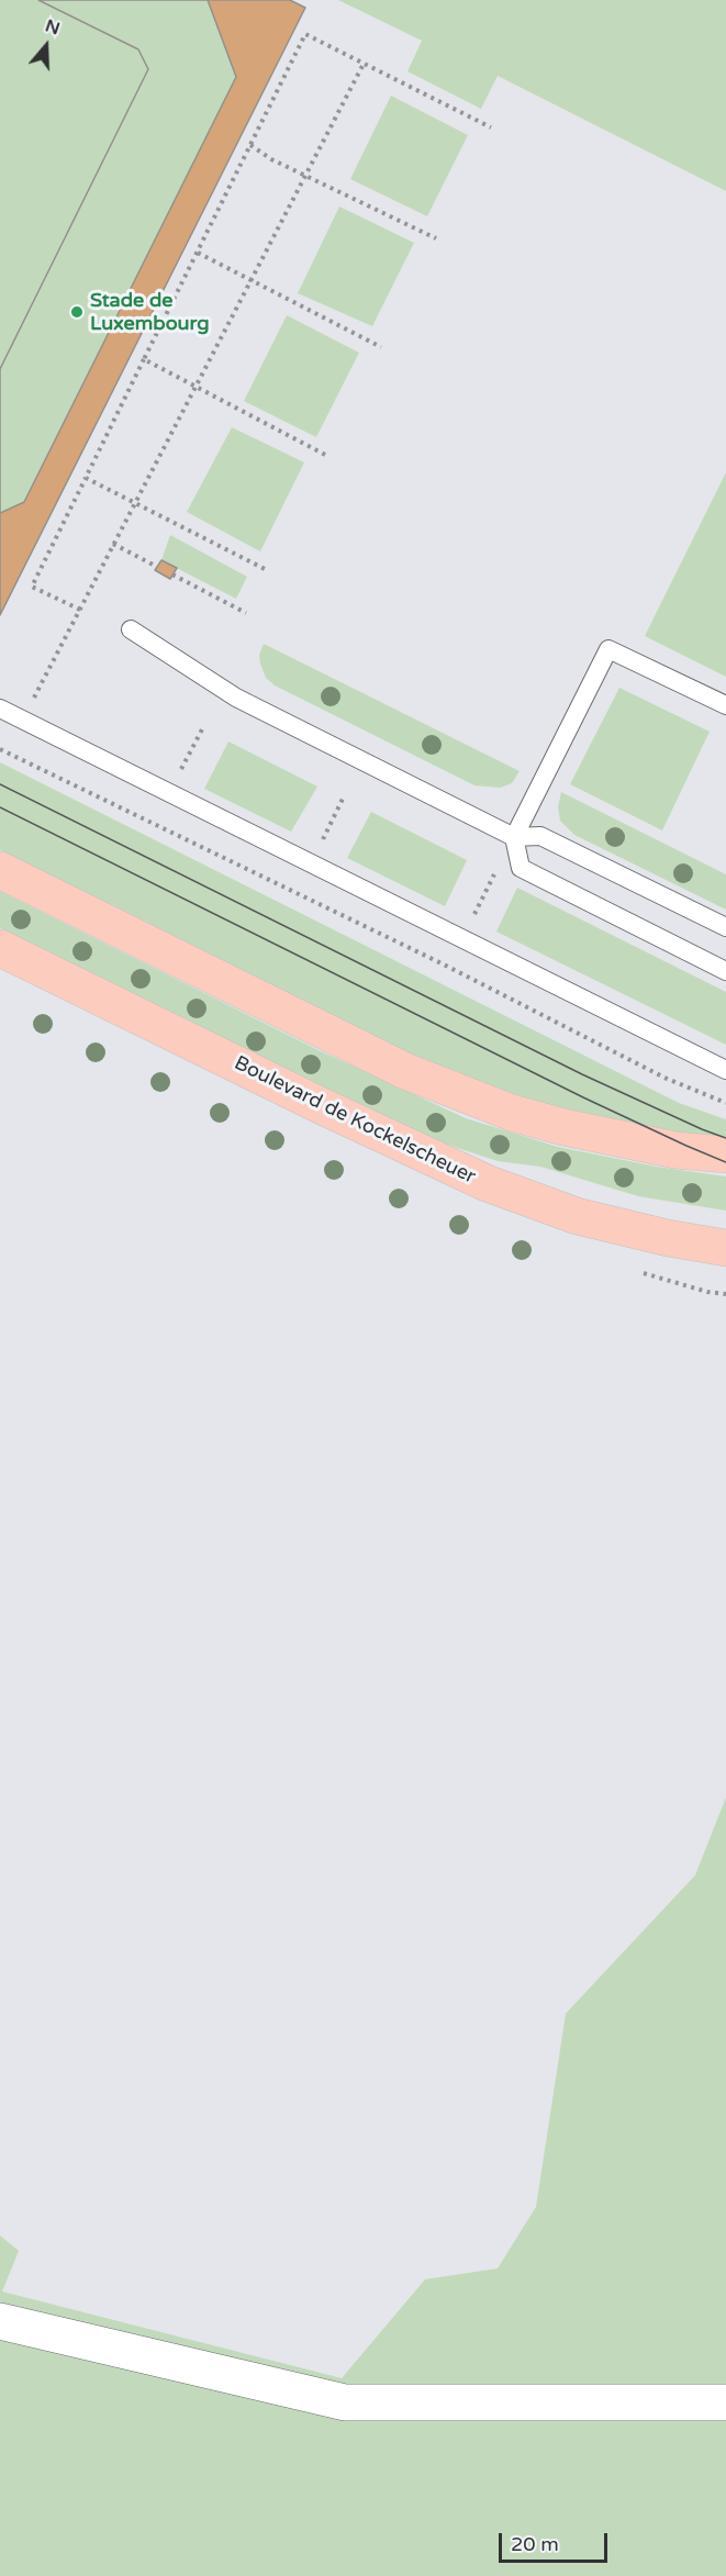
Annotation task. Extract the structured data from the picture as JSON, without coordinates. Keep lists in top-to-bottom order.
{
  "streets": {
    "main road": ["Boulevard de Kockelscheuer"]
  },
  "places": ["Stade de Luxembourg"],
  "scale_bar": "20 m",
  "north": "top"
}
